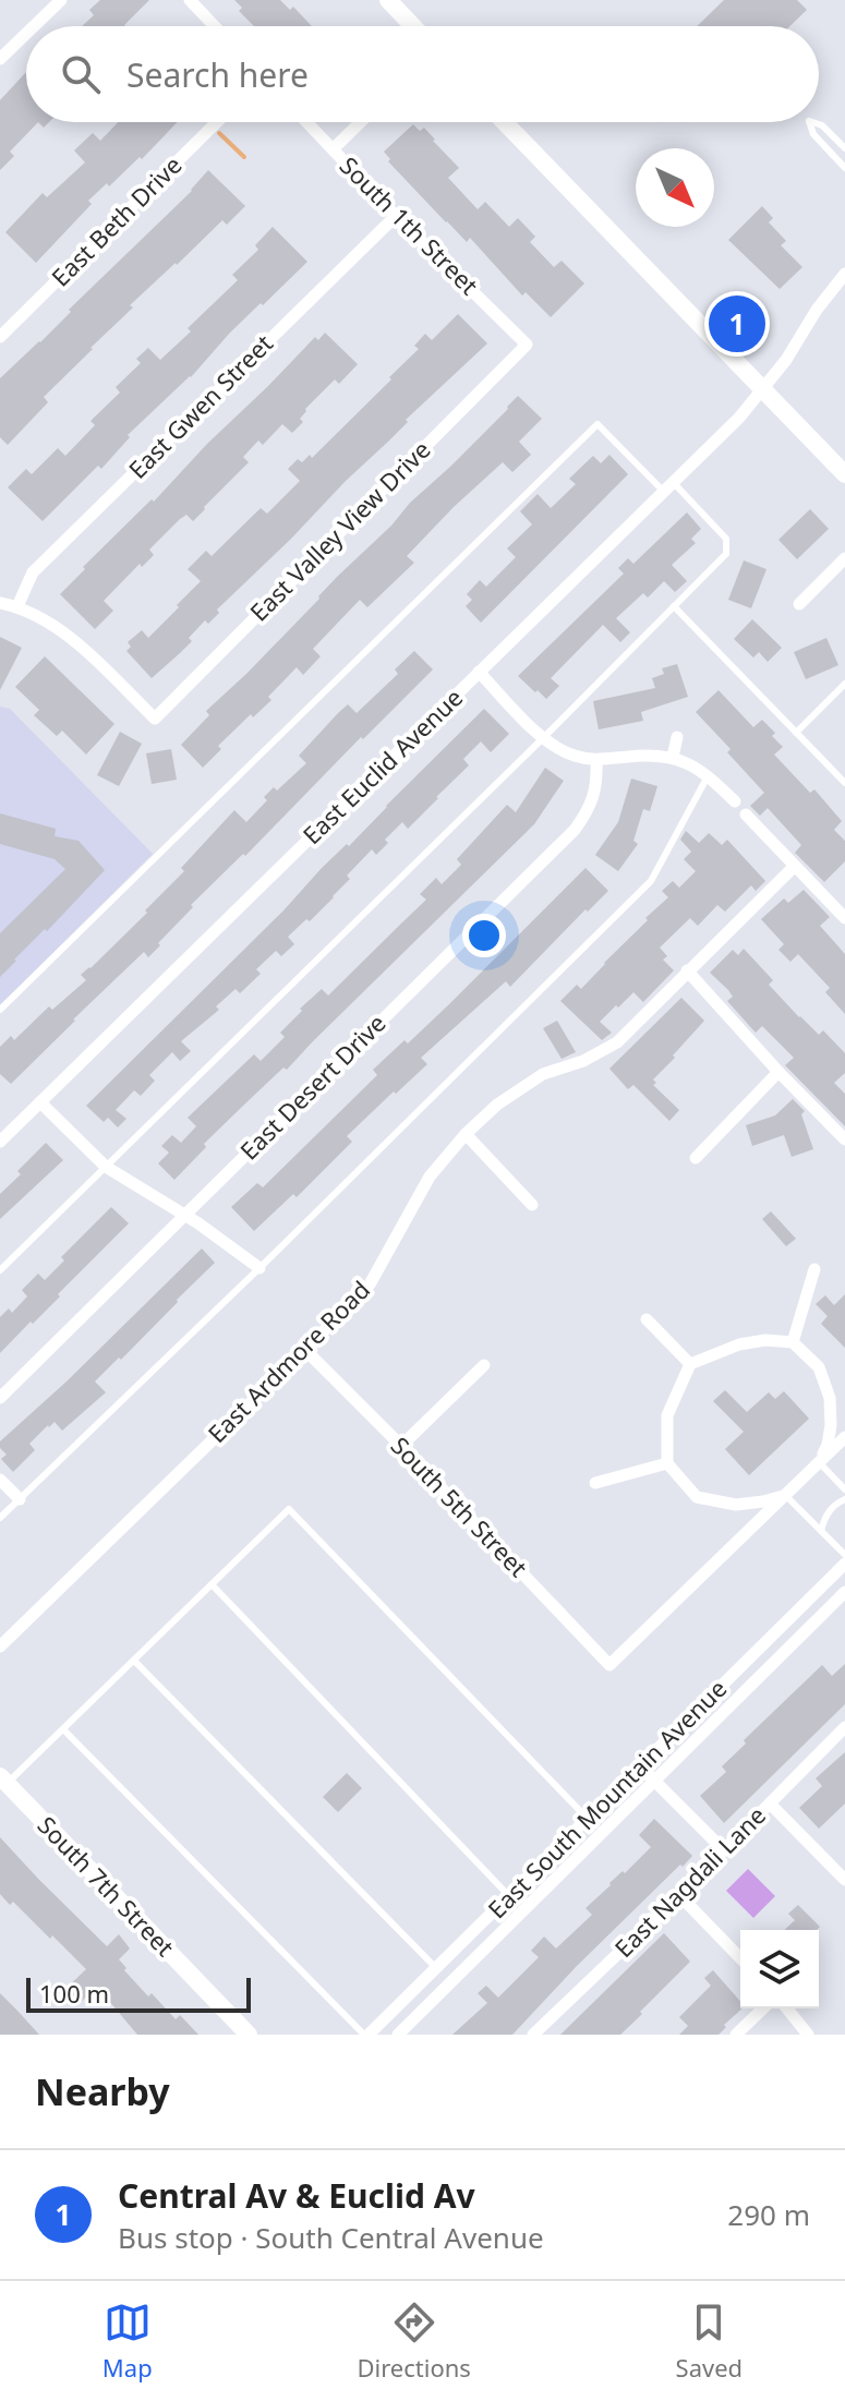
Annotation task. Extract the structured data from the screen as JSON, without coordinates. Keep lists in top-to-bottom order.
{
  "streets": {
    "main road": ["South 7th Street"],
    "street": [
      "East Beth Drive",
      "South 1th Street",
      "East Gwen Street",
      "East Valley View Drive",
      "East Euclid Avenue",
      "East Desert Drive",
      "East Ardmore Road",
      "South 5th Street",
      "East South Mountain Avenue",
      "East Nagdali Lane"
    ]
  },
  "crossings": [
    ["South 1th Street", "East Gwen Street"],
    ["South 1th Street", "East Valley View Drive"],
    ["East Gwen Street", "East Valley View Drive"],
    ["East Ardmore Road", "South 5th Street"]
  ],
  "scale_bar": "100 m",
  "north": "bottom right",
  "page": {
    "search": "Search here",
    "pins": "1",
    "scale": "100 m",
    "heading": "Nearby",
    "list": [
      {
        "mark": "1",
        "name": "Central Av & Euclid Av",
        "note": "Bus stop · South Central Avenue",
        "value": "290 m"
      }
    ],
    "nav": ["Map", "Directions", "Saved"]
  }
}
